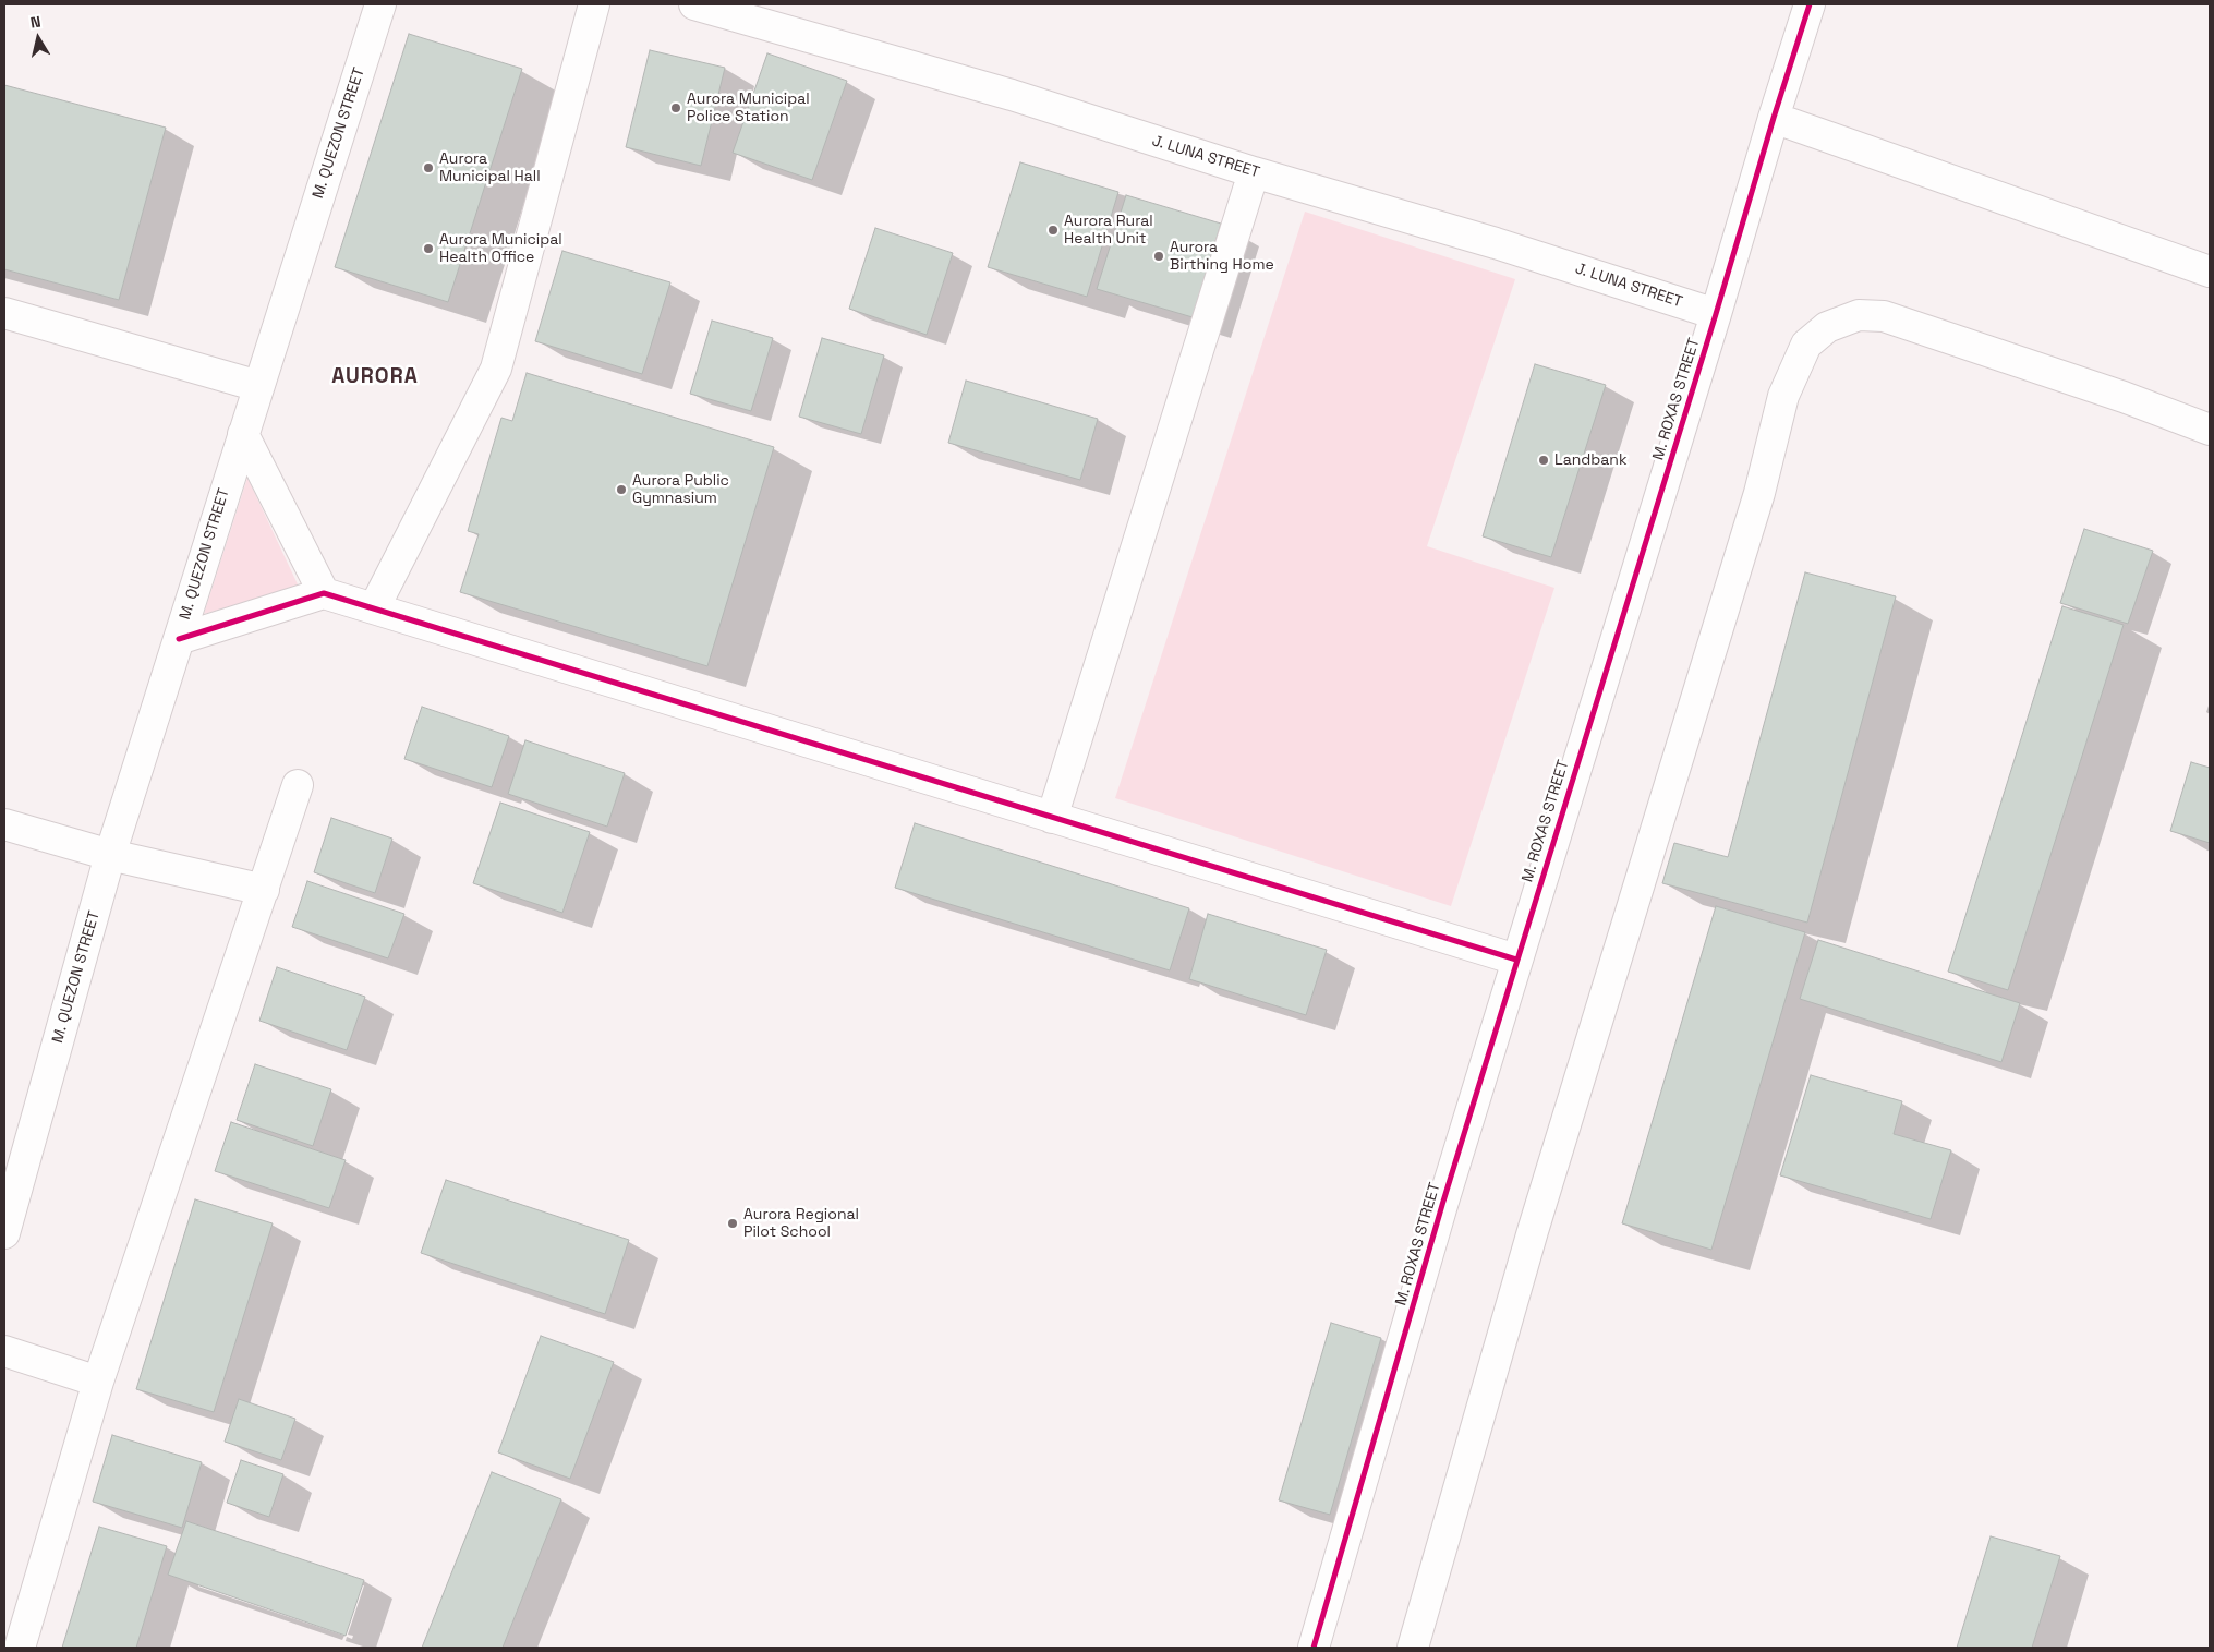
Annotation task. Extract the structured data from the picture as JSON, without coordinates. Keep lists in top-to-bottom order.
{
  "streets": {
    "street": ["M. QUEZON STREET", "J. LUNA STREET", "M. ROXAS STREET"]
  },
  "crossings": [
    ["J. LUNA STREET", "M. ROXAS STREET"]
  ],
  "districts": ["AURORA"],
  "places": [
    "Aurora Municipal Police Station",
    "Aurora Municipal Hall",
    "Aurora Rural Health Unit",
    "Aurora Municipal Health Office",
    "Aurora Birthing Home",
    "Landbank",
    "Aurora Public Gymnasium",
    "Aurora Regional Pilot School"
  ],
  "north": "top"
}
